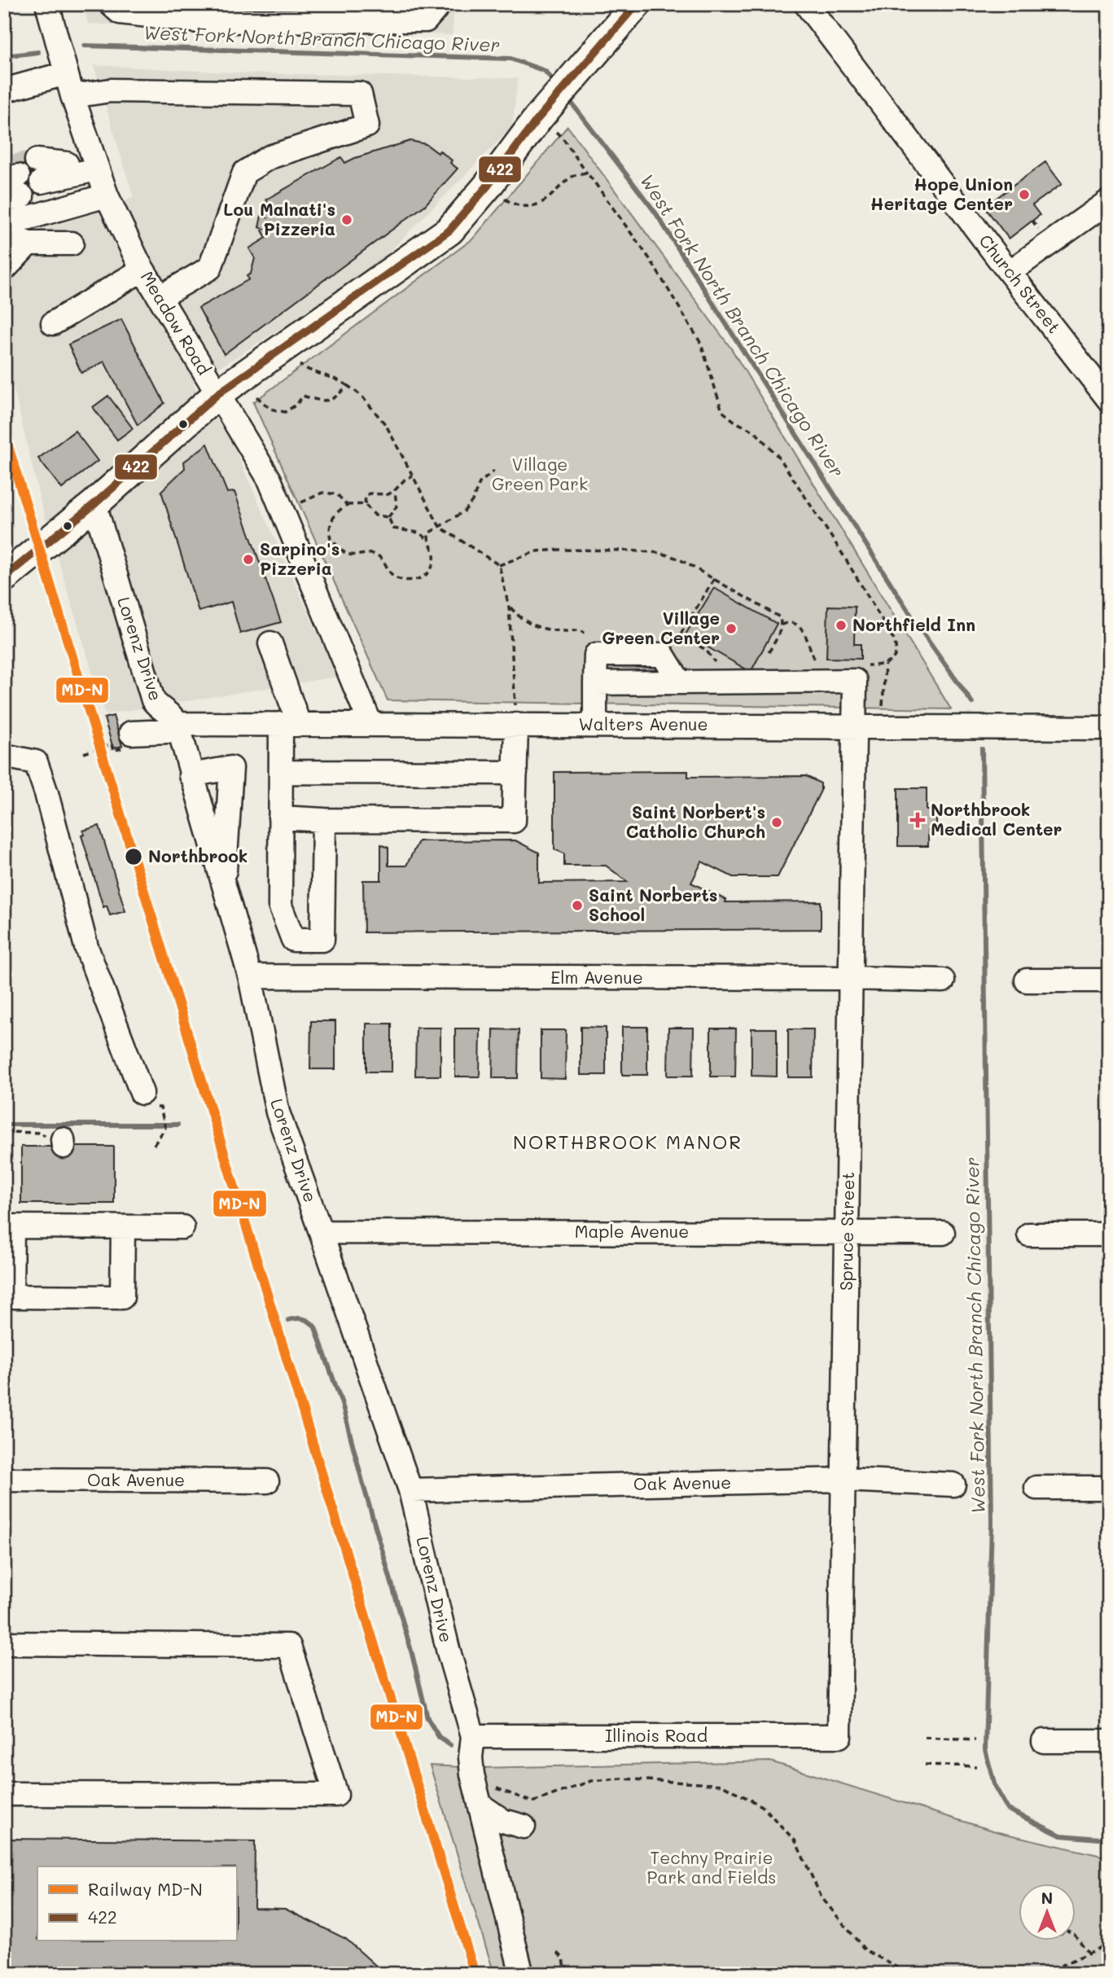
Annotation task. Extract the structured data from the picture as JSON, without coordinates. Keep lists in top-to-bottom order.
{
  "streets": {
    "street": [
      "Church Street",
      "Meadow Road",
      "Lorenz Drive",
      "Walters Avenue",
      "Elm Avenue",
      "Spruce Street",
      "Maple Avenue",
      "Oak Avenue",
      "Illinois Road"
    ]
  },
  "crossings": [
    ["Meadow Road", "Walters Avenue"],
    ["Lorenz Drive", "Walters Avenue"],
    ["Lorenz Drive", "Elm Avenue"],
    ["Lorenz Drive", "Maple Avenue"],
    ["Lorenz Drive", "Oak Avenue"],
    ["Lorenz Drive", "Illinois Road"],
    ["Walters Avenue", "Spruce Street"],
    ["Elm Avenue", "Spruce Street"],
    ["Spruce Street", "Maple Avenue"],
    ["Spruce Street", "Oak Avenue"],
    ["Spruce Street", "Illinois Road"]
  ],
  "districts": ["NORTHBROOK MANOR"],
  "water": ["West Fork North Branch Chicago River"],
  "parks": ["Village Green Park", "Techny Prairie Park and Fields"],
  "places": {
    "other": [
      "Hope Union Heritage Center",
      "Lou Malnati's Pizzeria",
      "Sarpino's Pizzeria",
      "Northfield Inn",
      "Village Green Center",
      "Saint Norbert's Catholic Church",
      "Northbrook",
      "Saint Norberts School"
    ],
    "health": ["Northbrook Medical Center"]
  },
  "lines": ["transit line 422", "rail line MD-N"],
  "legend": ["Railway MD-N", "422"],
  "north": "top"
}
